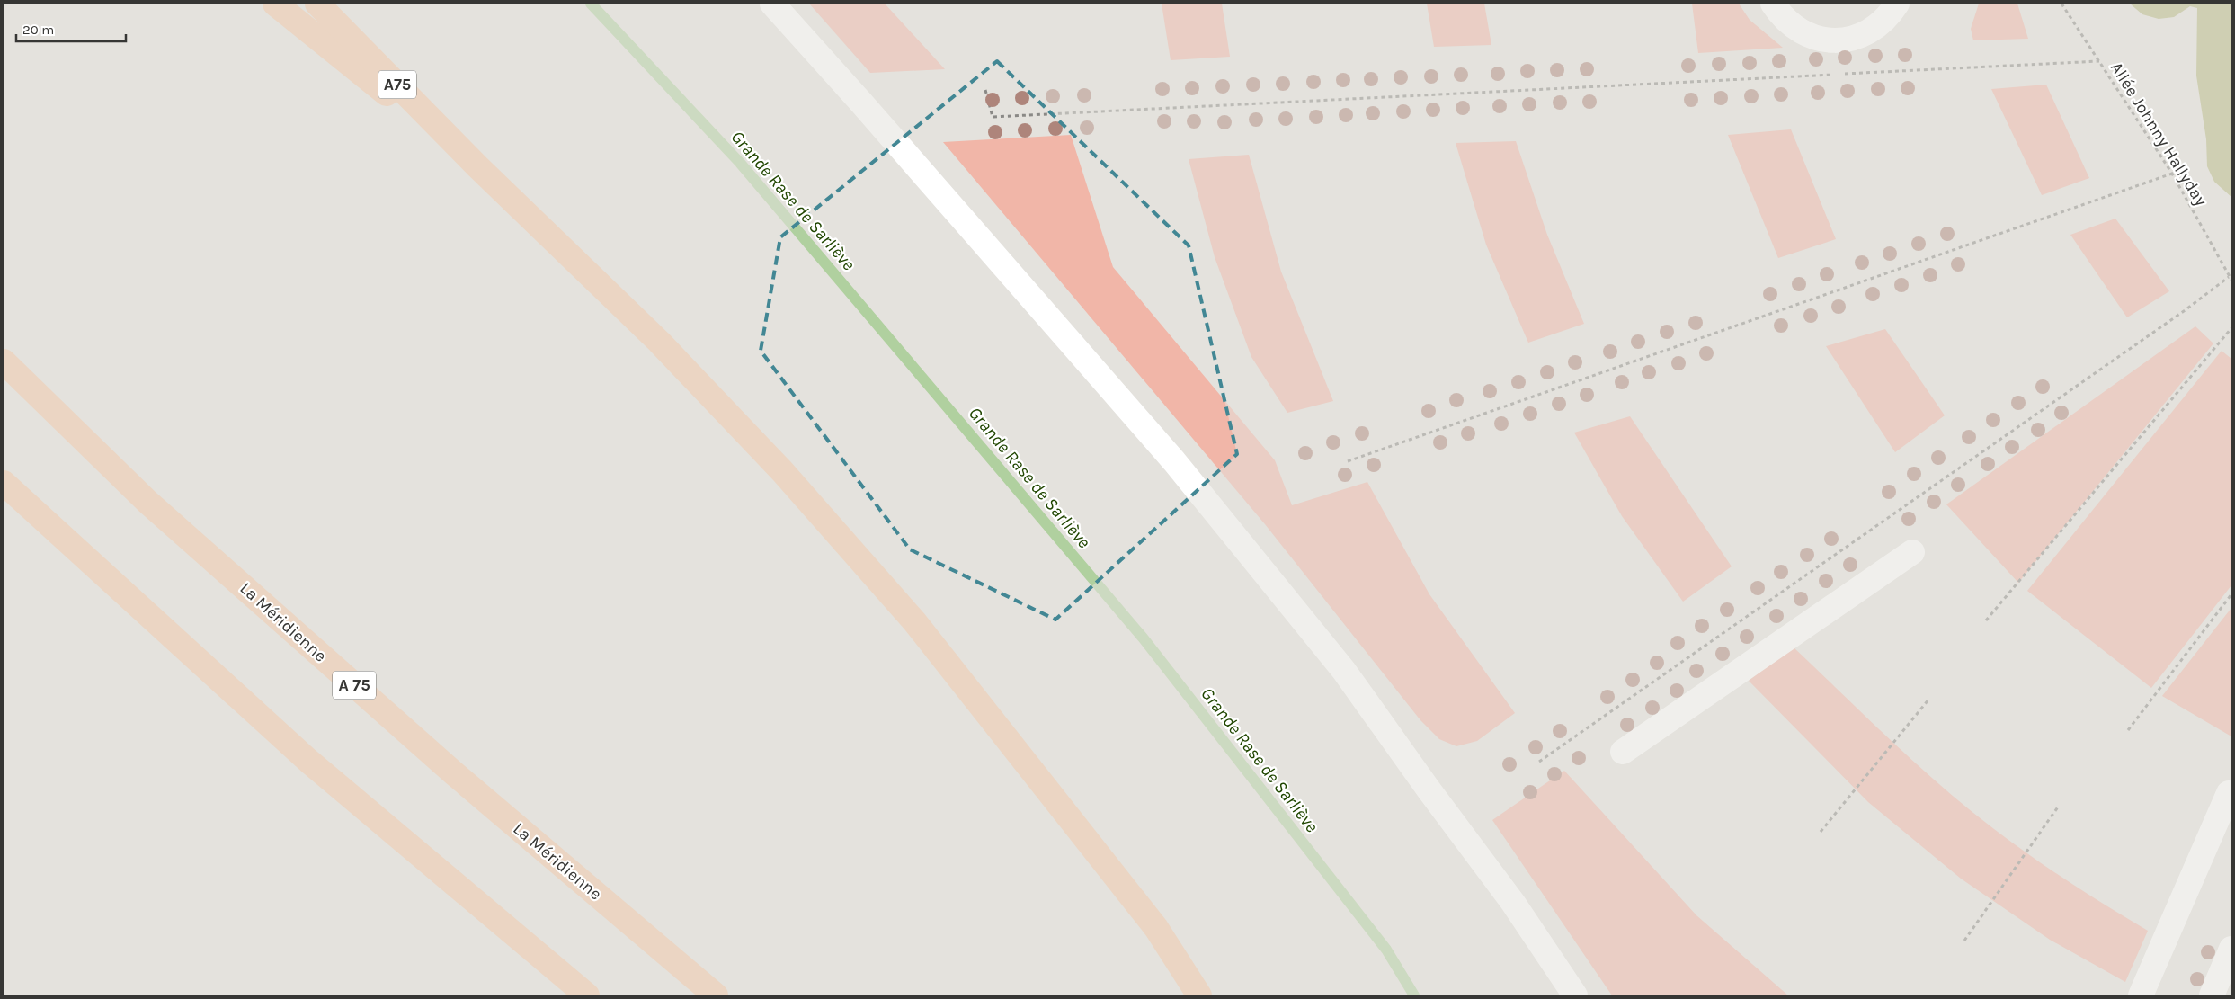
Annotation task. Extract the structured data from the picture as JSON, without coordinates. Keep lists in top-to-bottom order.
{
  "streets": {
    "highway": ["A75", "La Méridienne", "A 75"],
    "path": ["Allée Johnny Hallyday"]
  },
  "water": ["Grande Rase de Sarliève"],
  "scale_bar": "20 m"
}
